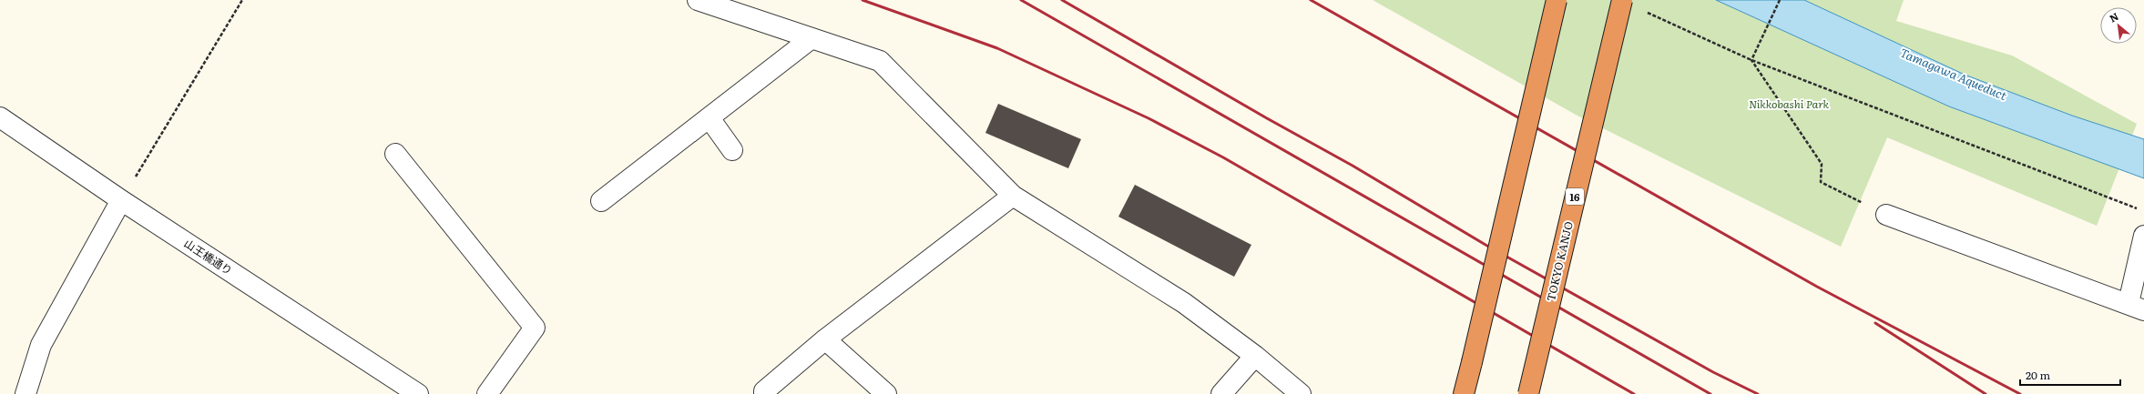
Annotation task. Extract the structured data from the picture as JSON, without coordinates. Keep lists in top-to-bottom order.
{
  "streets": {
    "highway": ["16", "TOKYO KANJO"],
    "street": ["山王橋通り"]
  },
  "water": ["Tamagawa Aqueduct"],
  "parks": ["Nikkobashi Park"],
  "scale_bar": "20 m",
  "north": "top left"
}
